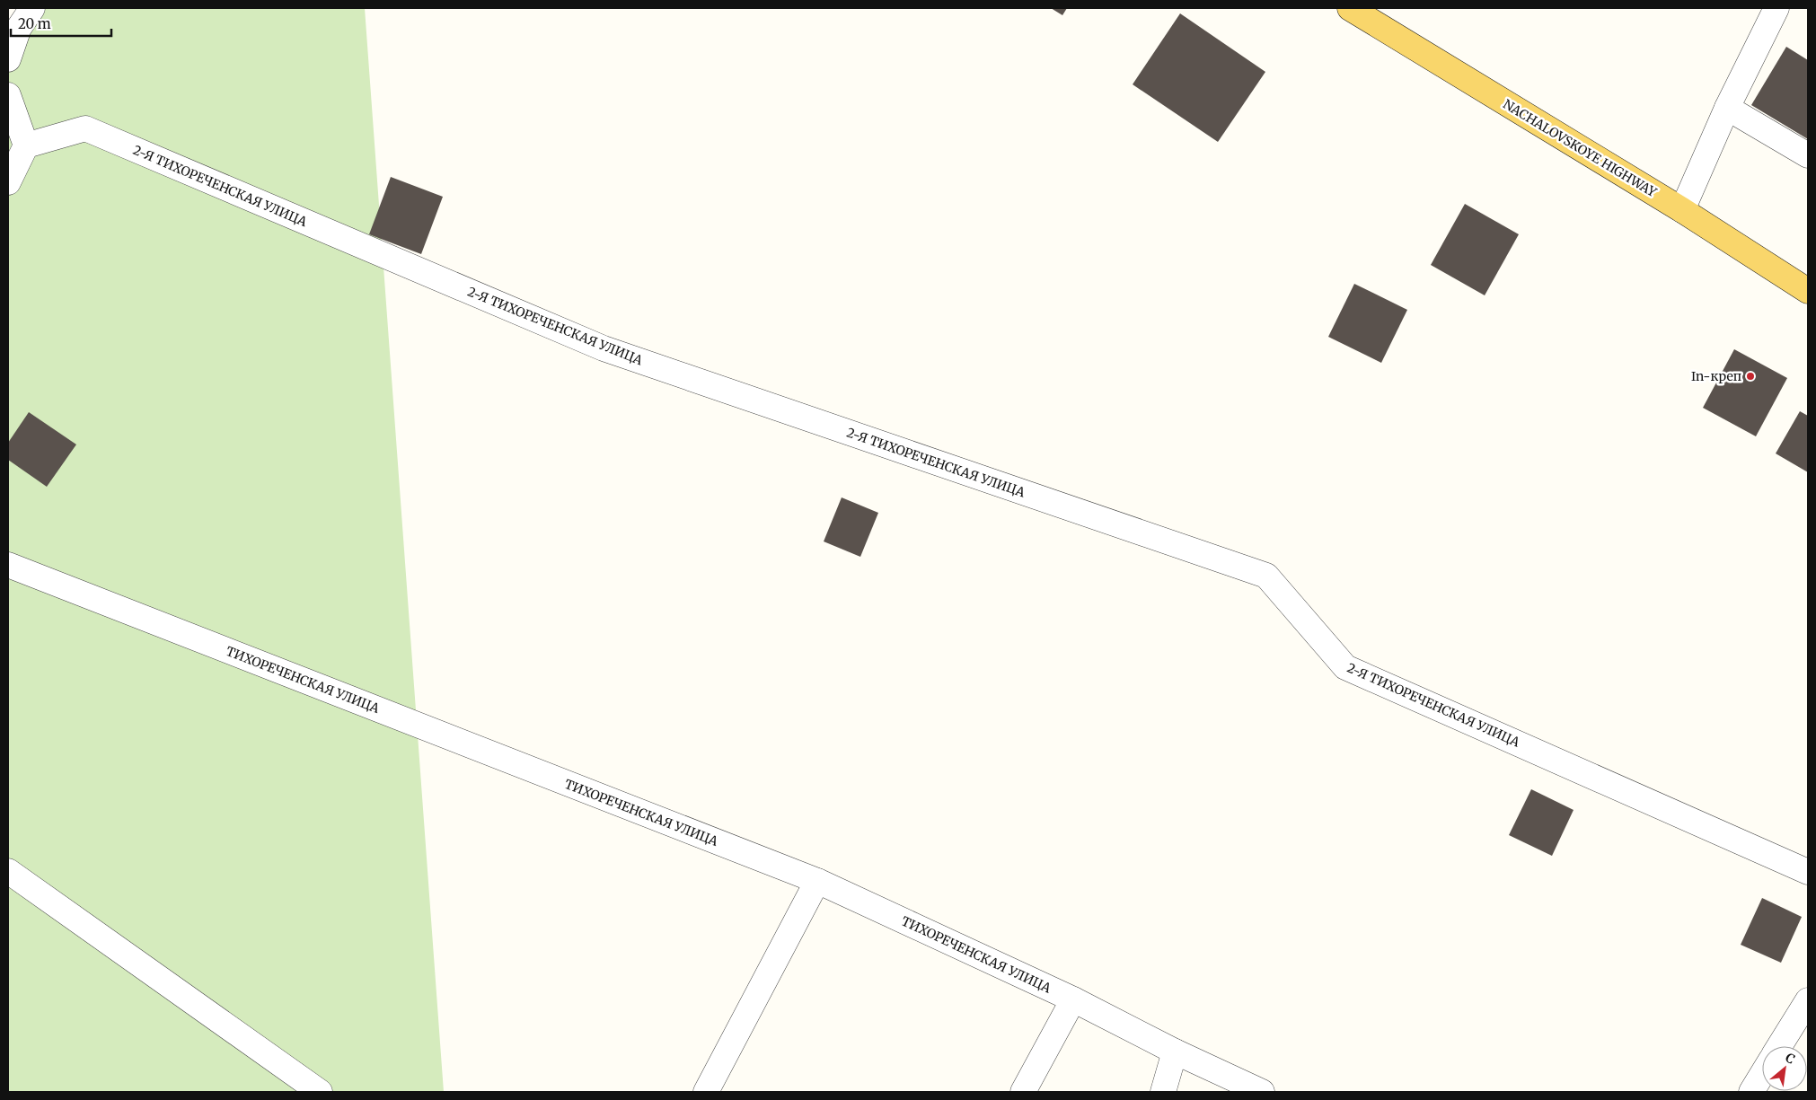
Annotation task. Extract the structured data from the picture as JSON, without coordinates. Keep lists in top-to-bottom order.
{
  "streets": {
    "main road": ["NACHALOVSKOYE HIGHWAY"],
    "street": ["2-Я ТИХОРЕЧЕНСКАЯ УЛИЦА", "ТИХОРЕЧЕНСКАЯ УЛИЦА"]
  },
  "places": ["In-креп"],
  "scale_bar": "20 m",
  "north": "top right"
}
